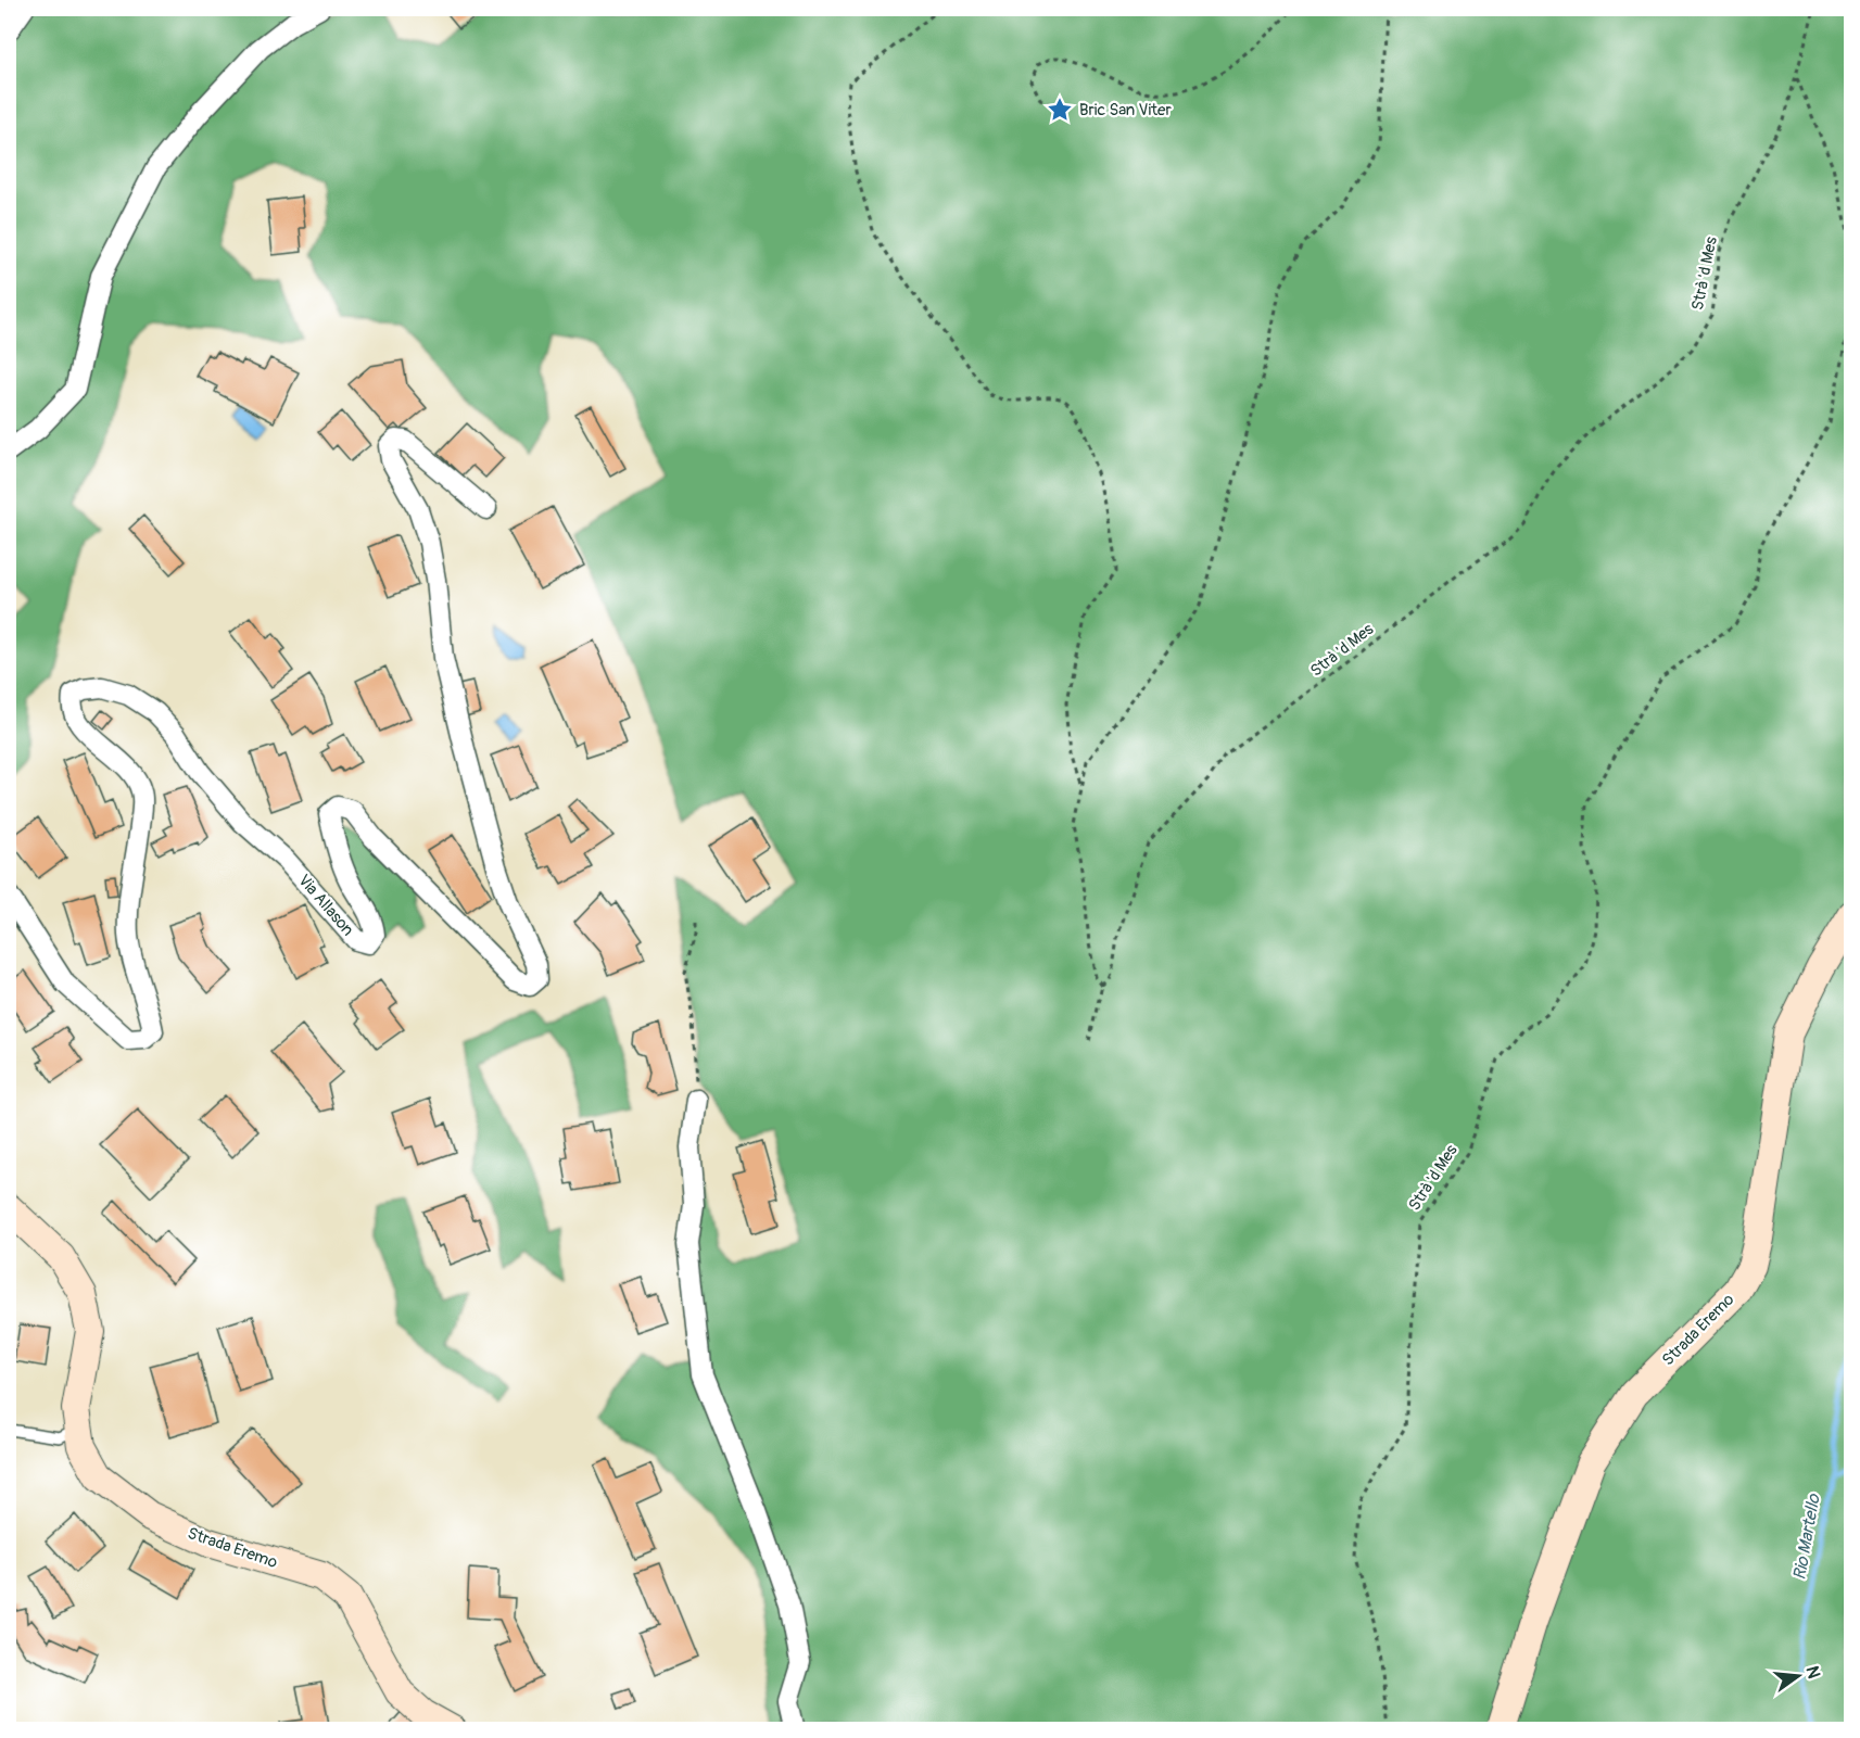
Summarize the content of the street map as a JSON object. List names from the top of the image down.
{
  "streets": {
    "main road": ["Strada Eremo"],
    "street": ["Via Allason"],
    "path": ["Strà 'd Mes"]
  },
  "water": ["Rio Martello"],
  "places": {
    "place": ["Bric San Viter"]
  },
  "north": "right"
}
